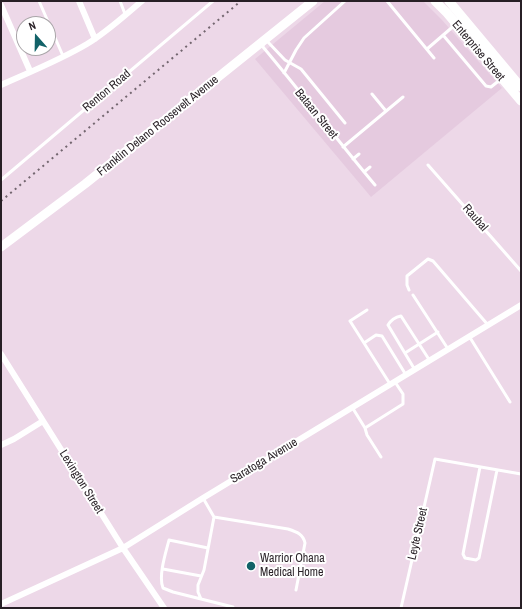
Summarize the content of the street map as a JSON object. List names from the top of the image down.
{
  "streets": {
    "main road": ["Enterprise Street", "Franklin Delano Roosevelt Avenue"],
    "street": ["Saratoga Avenue", "Lexington Street"],
    "lane": [
      "Renton Road",
      "Bataan Street",
      "Raubal",
      "Leyte Street"
    ]
  },
  "crossings": [
    ["Bataan Street", "Franklin Delano Roosevelt Avenue"],
    ["Saratoga Avenue", "Lexington Street"]
  ],
  "places": ["Warrior Ohana Medical Home"],
  "north": "top"
}
